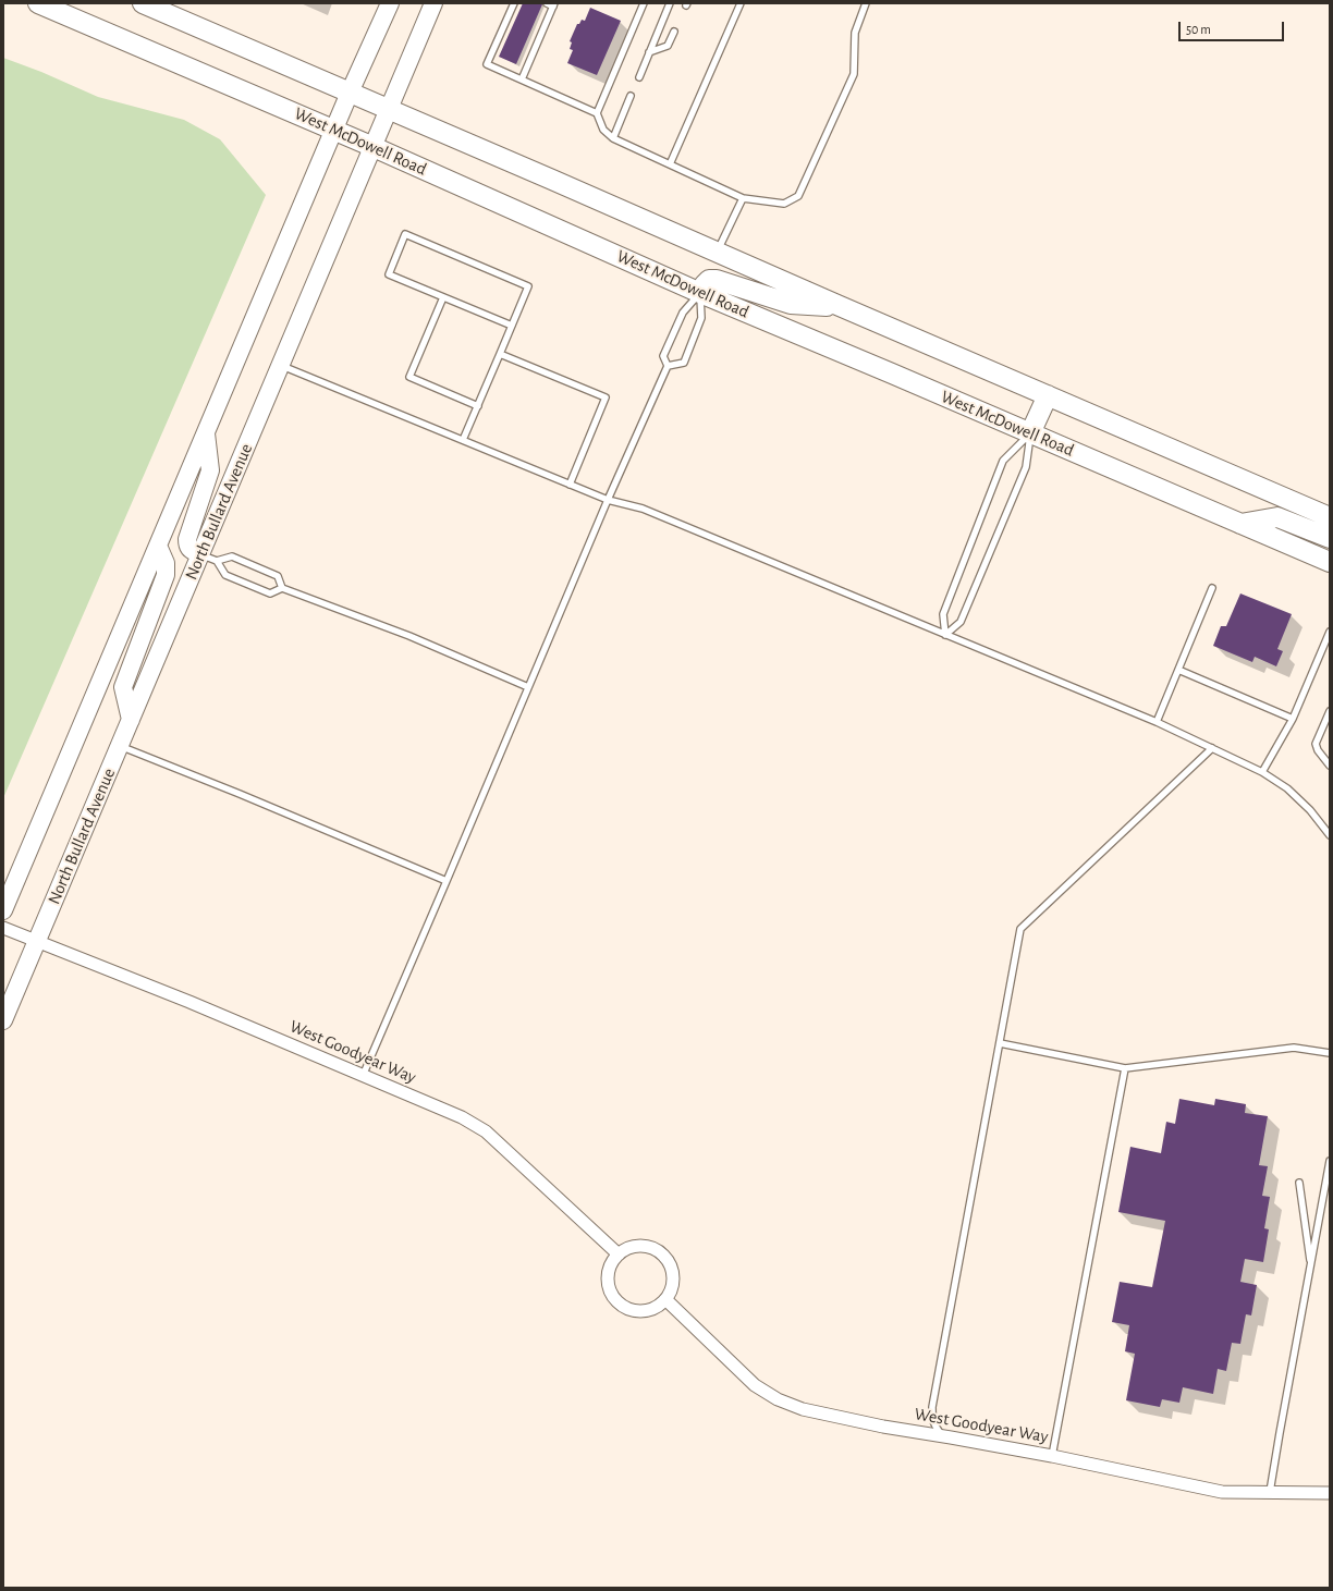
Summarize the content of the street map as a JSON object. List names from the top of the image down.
{
  "streets": {
    "main road": ["West McDowell Road", "North Bullard Avenue"],
    "street": ["West Goodyear Way"]
  },
  "crossings": [
    ["West McDowell Road", "North Bullard Avenue"],
    ["North Bullard Avenue", "West Goodyear Way"]
  ],
  "scale_bar": "50 m"
}
